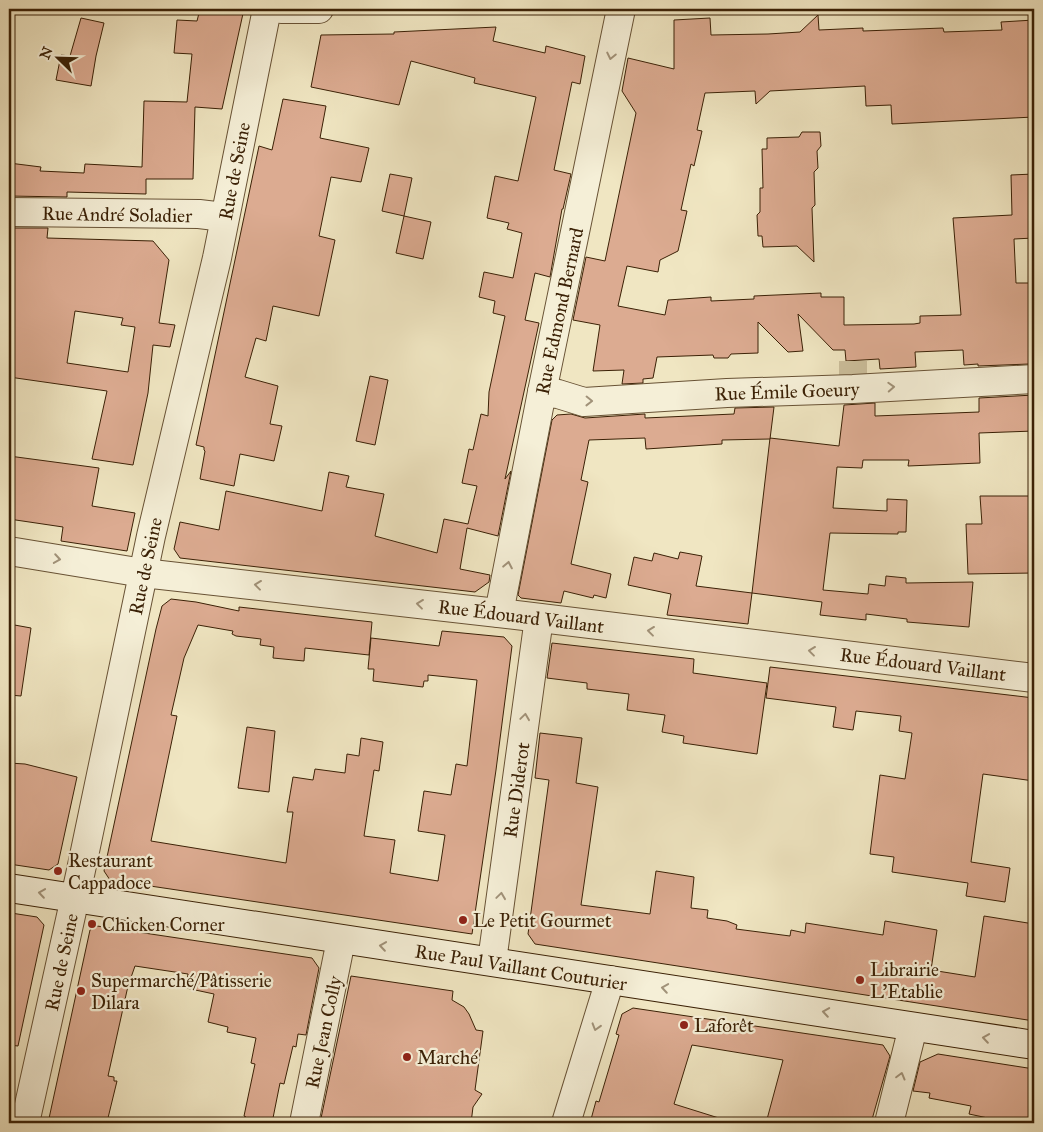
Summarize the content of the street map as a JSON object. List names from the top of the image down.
{
  "streets": {
    "street": [
      "Rue de Seine",
      "Rue André Soladier",
      "Rue Edmond Bernard",
      "Rue Émile Goeury",
      "Rue Édouard Vaillant",
      "Rue Diderot",
      "Rue Paul Vaillant Couturier",
      "Rue Jean Colly"
    ]
  },
  "crossings": [
    ["Rue de Seine", "Rue André Soladier"],
    ["Rue de Seine", "Rue Édouard Vaillant"],
    ["Rue de Seine", "Rue Paul Vaillant Couturier"],
    ["Rue Edmond Bernard", "Rue Émile Goeury"],
    ["Rue Edmond Bernard", "Rue Édouard Vaillant"],
    ["Rue Édouard Vaillant", "Rue Diderot"],
    ["Rue Diderot", "Rue Paul Vaillant Couturier"],
    ["Rue Paul Vaillant Couturier", "Rue Jean Colly"]
  ],
  "one_way": ["Rue Émile Goeury", "Rue Diderot", "Rue Paul Vaillant Couturier"],
  "places": [
    "Restaurant Cappadoce",
    "Le Petit Gourmet",
    "Chicken Corner",
    "Librairie L'Etablie",
    "Supermarché/Pâtisserie Dilara",
    "Laforêt",
    "Marché"
  ],
  "north": "top left"
}
